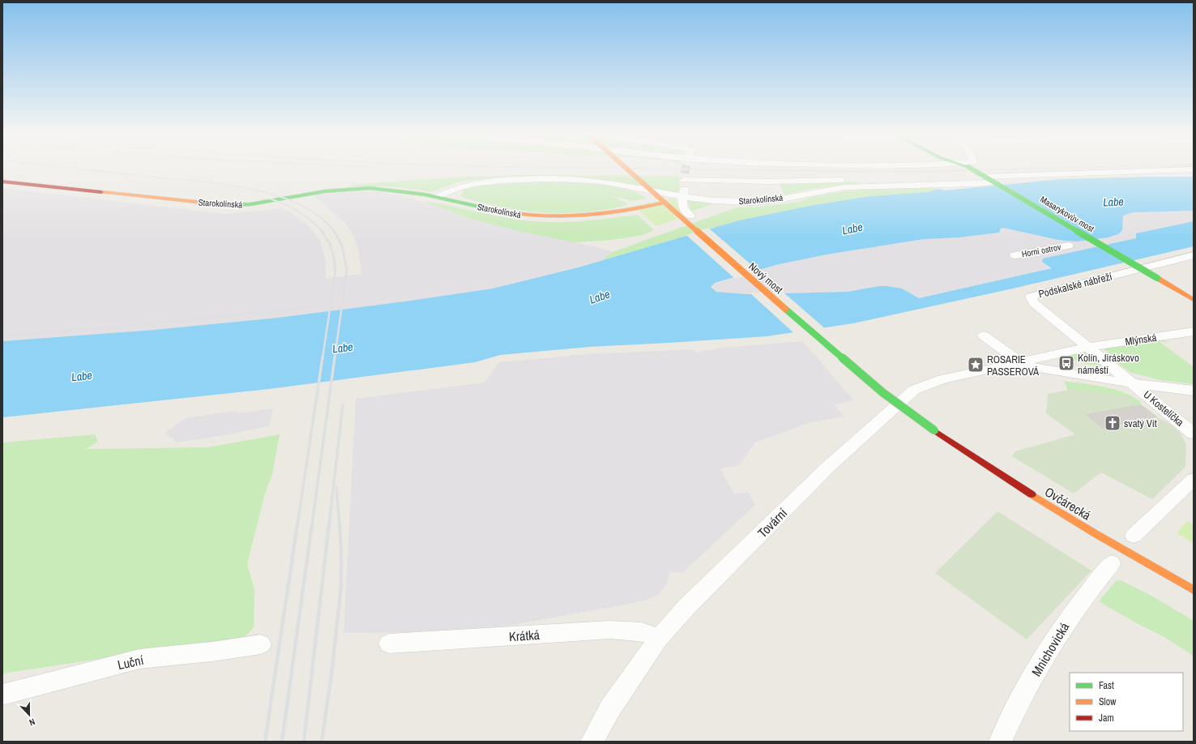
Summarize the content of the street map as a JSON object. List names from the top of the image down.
{
  "streets": {
    "street": [
      "Starokolínská",
      "Masarykovův most",
      "Horní ostrov",
      "Nový most",
      "Podskalské nábřeží",
      "Mlýnská",
      "U Kostelíčka",
      "Ovčárecká",
      "Tovární",
      "Krátká",
      "Mnichovická",
      "Luční"
    ]
  },
  "crossings": [
    ["Starokolínská", "Masarykovův most"],
    ["Starokolínská", "Nový most"],
    ["Nový most", "Ovčárecká"],
    ["Podskalské nábřeží", "Mlýnská"],
    ["Podskalské nábřeží", "U Kostelíčka"],
    ["Mlýnská", "U Kostelíčka"],
    ["Mlýnská", "Tovární"],
    ["Tovární", "Krátká"]
  ],
  "water": ["Labe"],
  "places": {
    "bus stop": ["Kolín, Jiráskovo náměstí"],
    "place": ["ROSARIE PASSEROVÁ"],
    "church": ["svatý Vít"]
  },
  "legend": ["Fast", "Slow", "Jam"],
  "north": "bottom"
}
